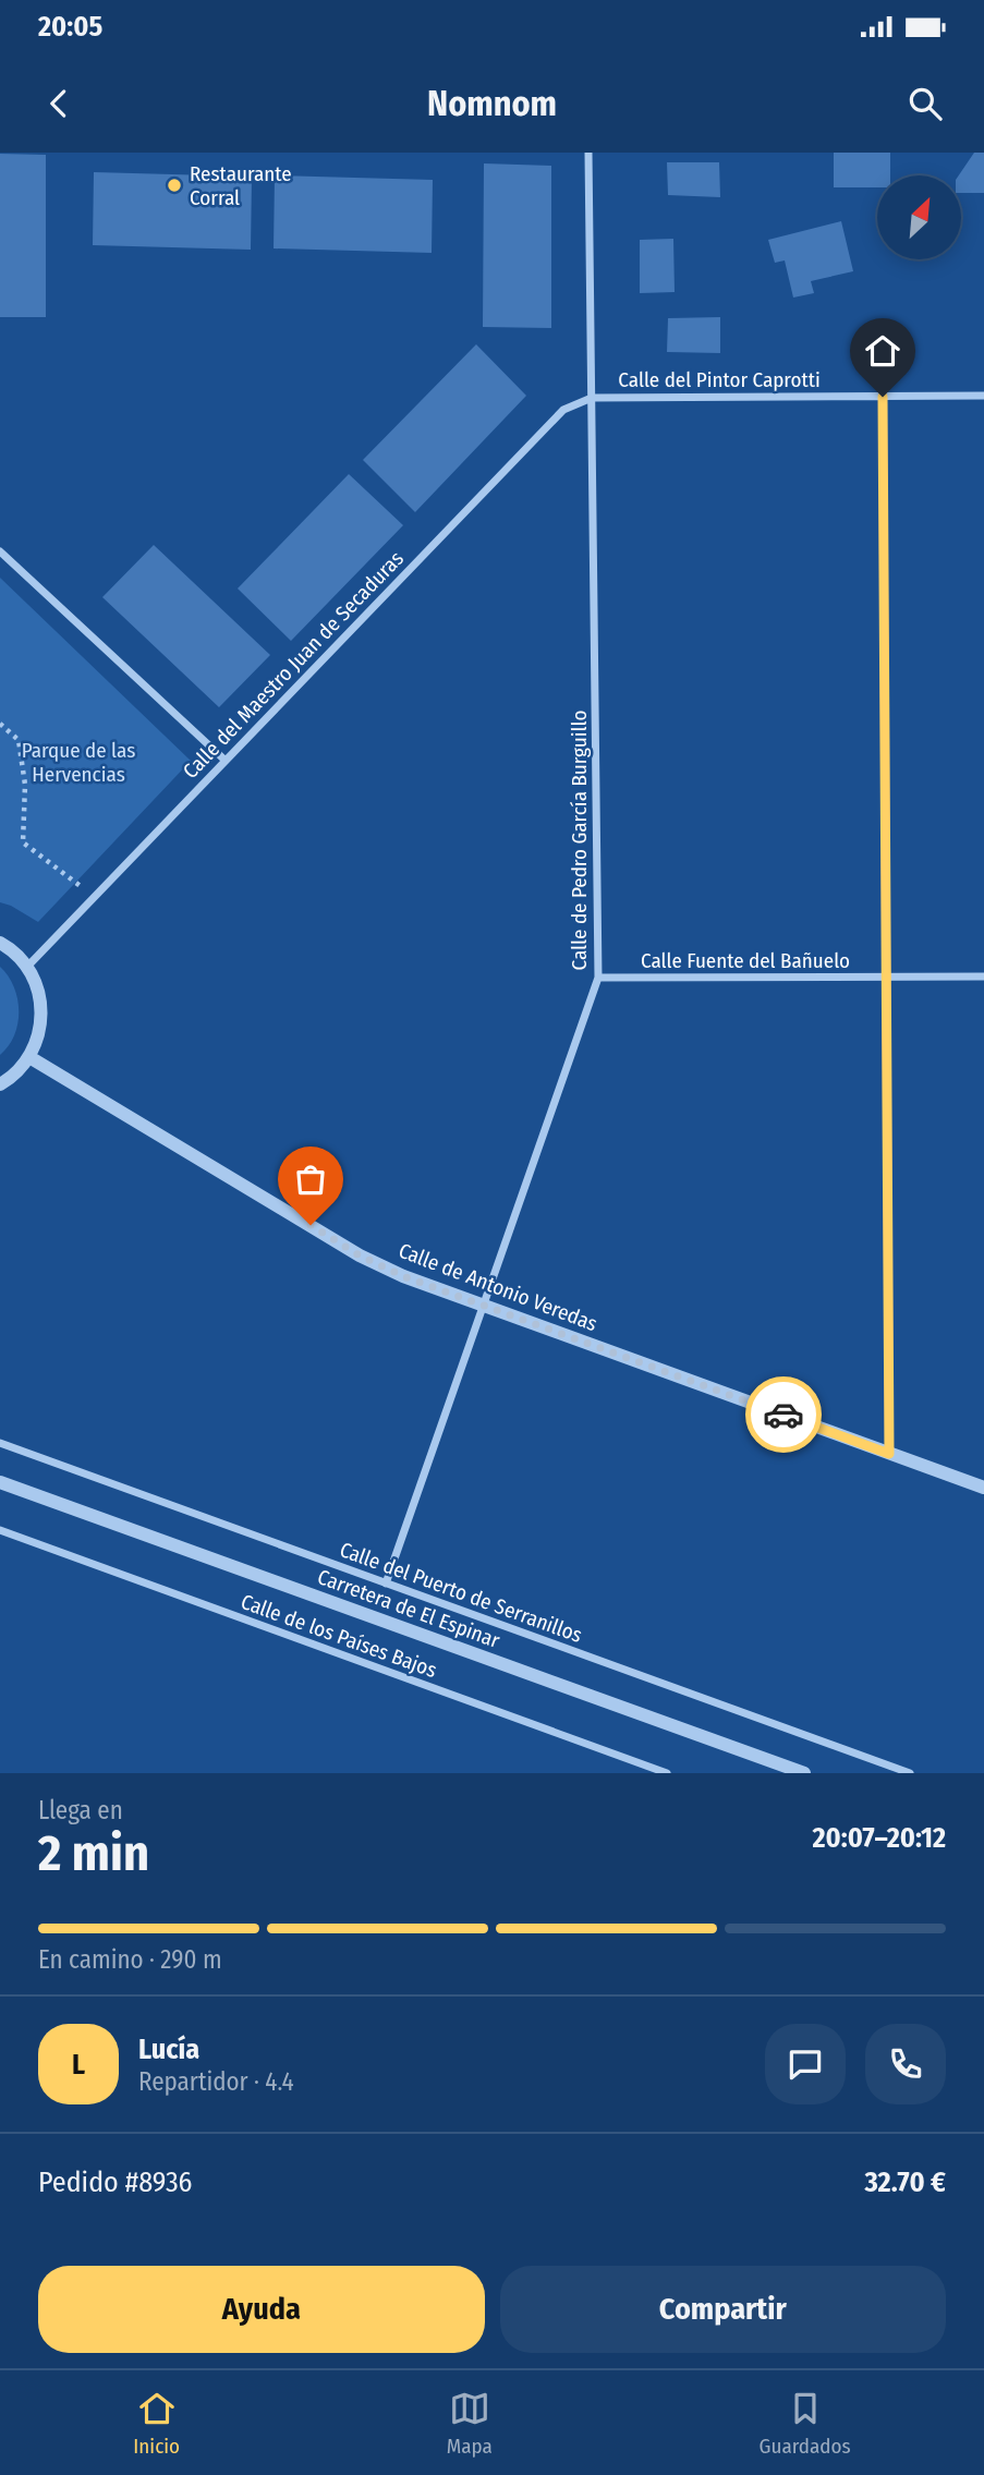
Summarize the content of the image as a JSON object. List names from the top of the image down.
{
  "streets": {
    "street": [
      "Calle del Pintor Caprotti",
      "Calle del Maestro Juan de Secaduras",
      "Calle de Pedro García Burguillo",
      "Calle Fuente del Bañuelo",
      "Calle de Antonio Veredas",
      "Calle del Puerto de Serranillos",
      "Carretera de El Espinar",
      "Calle de los Países Bajos"
    ]
  },
  "crossings": [
    ["Calle del Pintor Caprotti", "Calle del Maestro Juan de Secaduras"],
    ["Calle del Pintor Caprotti", "Calle de Pedro García Burguillo"],
    ["Calle del Maestro Juan de Secaduras", "Calle de Pedro García Burguillo"],
    ["Calle de Pedro García Burguillo", "Calle Fuente del Bañuelo"],
    ["Calle de Pedro García Burguillo", "Calle de Antonio Veredas"],
    ["Calle de Pedro García Burguillo", "Calle del Puerto de Serranillos"]
  ],
  "parks": ["Parque de las Hervencias"],
  "places": ["Restaurante Corral"],
  "north": "top right",
  "page": {
    "status": "20:05",
    "header": "Nomnom",
    "heading": ["2 min", "Llega en", "20:07–20:12"],
    "panel": [
      "Lucía",
      "Repartidor · 4.4",
      "Pedido #8936",
      "32.70 €"
    ],
    "bar": "En camino · 290 m",
    "round": "L",
    "buttons": ["Ayuda", "Compartir"],
    "tabs": ["Inicio", "Mapa", "Guardados"]
  }
}
